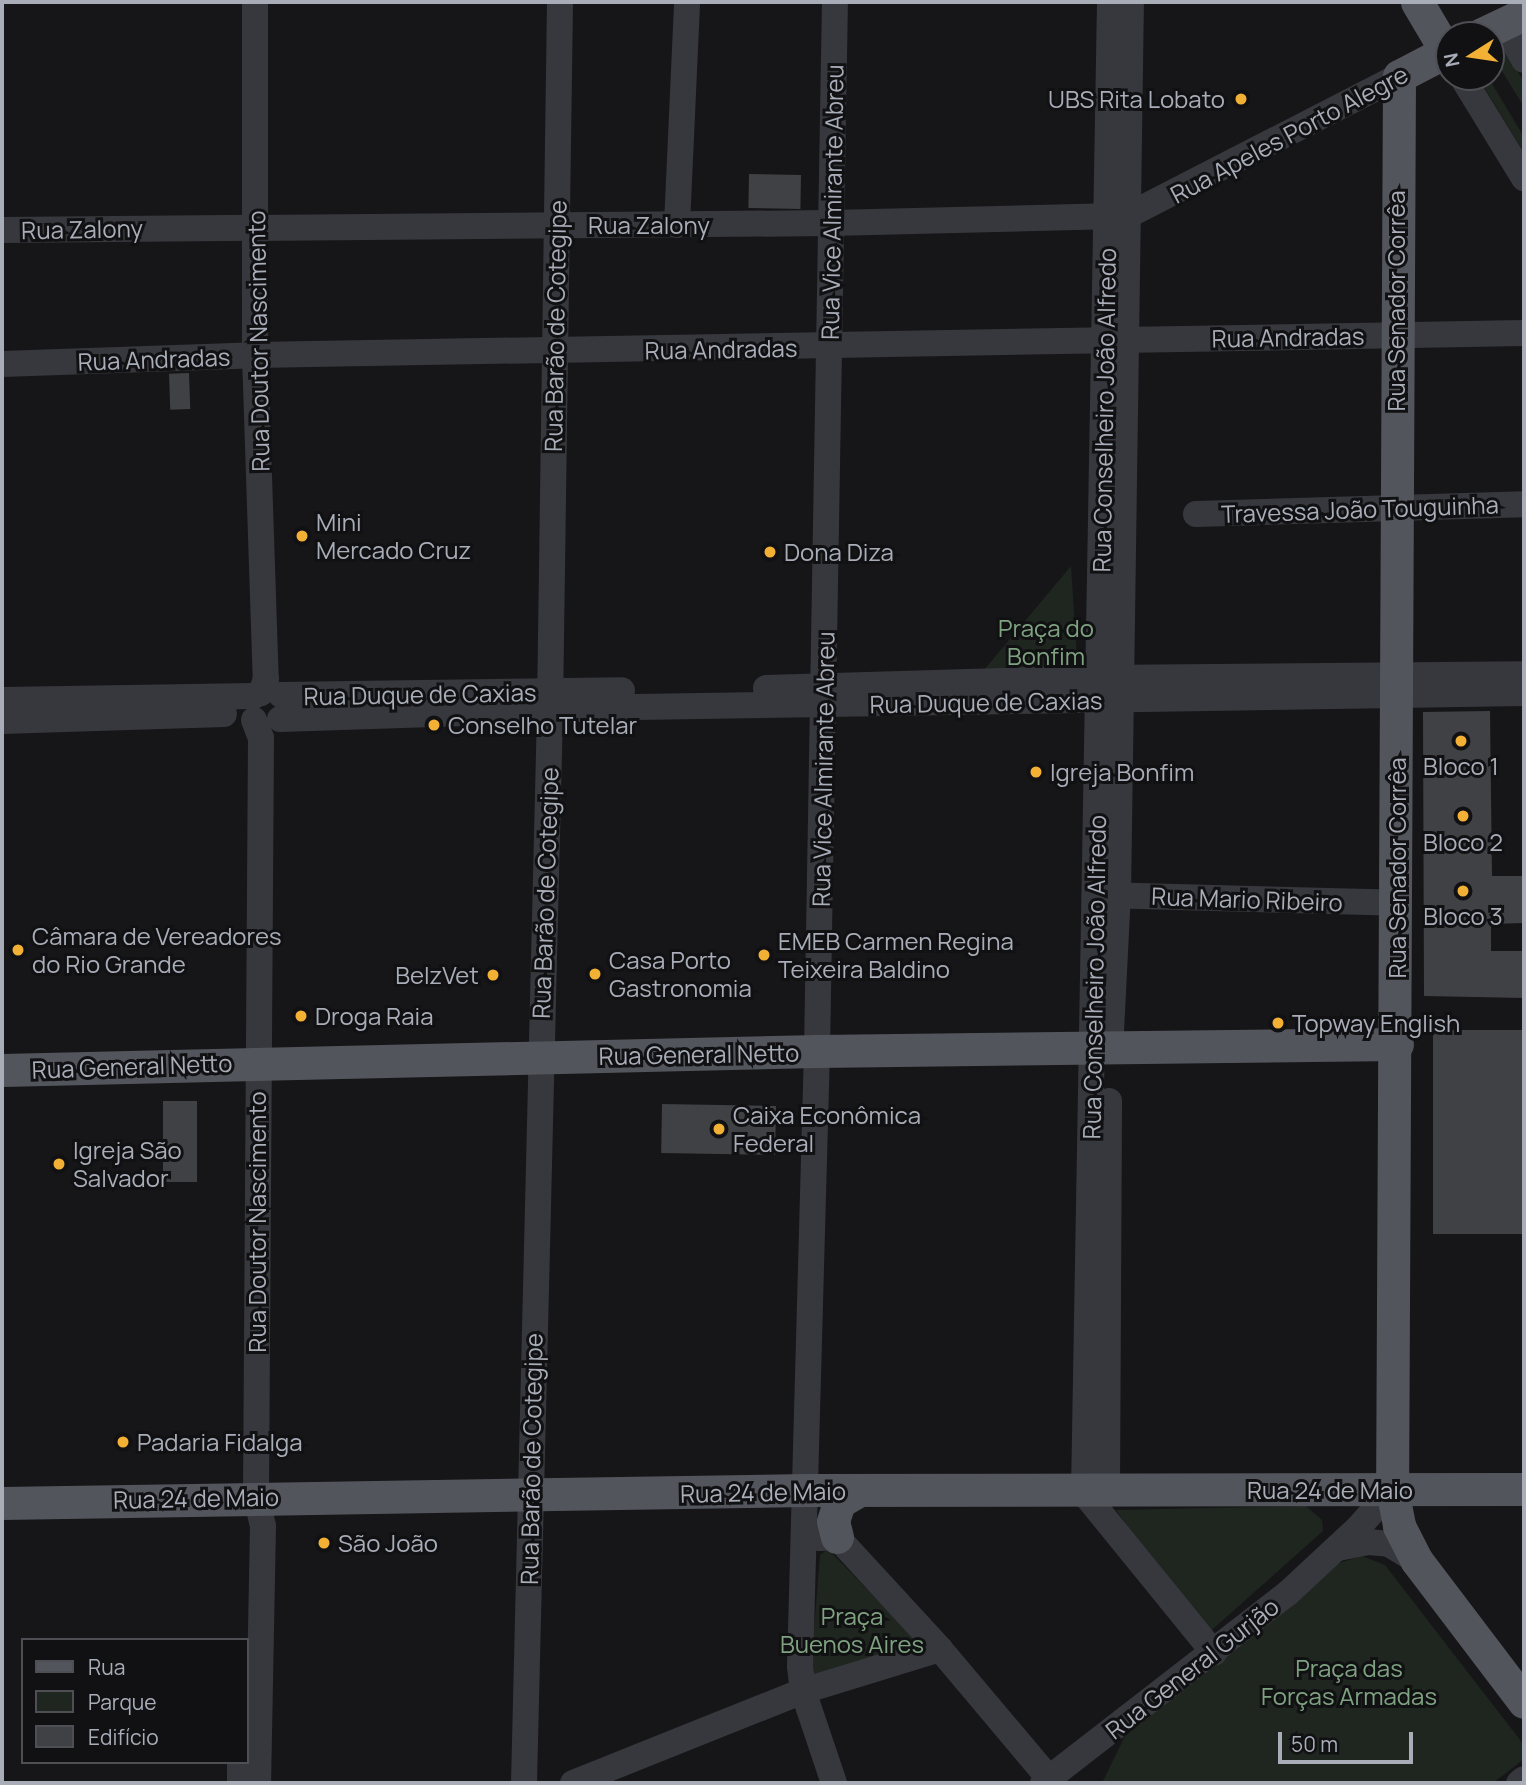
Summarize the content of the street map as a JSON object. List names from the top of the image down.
{
  "streets": {
    "main road": [
      "Rua Apeles Porto Alegre",
      "Rua Senador Corrêa",
      "Rua General Netto",
      "Rua 24 de Maio"
    ],
    "street": [
      "Rua Vice Almirante Abreu",
      "Rua Zalony",
      "Rua Barão de Cotegipe",
      "Rua Andradas",
      "Rua Doutor Nascimento",
      "Rua Conselheiro João Alfredo",
      "Travessa João Touguinha",
      "Rua Duque de Caxias",
      "Rua Mario Ribeiro",
      "Rua General Gurjão"
    ]
  },
  "crossings": [
    ["Rua Apeles Porto Alegre", "Rua Zalony"],
    ["Rua Apeles Porto Alegre", "Rua Senador Corrêa"],
    ["Rua Apeles Porto Alegre", "Rua Conselheiro João Alfredo"],
    ["Rua Vice Almirante Abreu", "Rua Zalony"],
    ["Rua Vice Almirante Abreu", "Rua Andradas"],
    ["Rua Vice Almirante Abreu", "Rua Duque de Caxias"],
    ["Rua Vice Almirante Abreu", "Rua General Netto"],
    ["Rua Vice Almirante Abreu", "Rua 24 de Maio"],
    ["Rua Zalony", "Rua Barão de Cotegipe"],
    ["Rua Zalony", "Rua Doutor Nascimento"],
    ["Rua Zalony", "Rua Conselheiro João Alfredo"],
    ["Rua Senador Corrêa", "Rua Andradas"],
    ["Rua Senador Corrêa", "Travessa João Touguinha"],
    ["Rua Senador Corrêa", "Rua Duque de Caxias"],
    ["Rua Senador Corrêa", "Rua Mario Ribeiro"],
    ["Rua Senador Corrêa", "Rua General Netto"],
    ["Rua Senador Corrêa", "Rua 24 de Maio"],
    ["Rua Senador Corrêa", "Rua General Gurjão"],
    ["Rua Barão de Cotegipe", "Rua Andradas"],
    ["Rua Barão de Cotegipe", "Rua Duque de Caxias"],
    ["Rua Barão de Cotegipe", "Rua General Netto"],
    ["Rua Barão de Cotegipe", "Rua 24 de Maio"],
    ["Rua Andradas", "Rua Doutor Nascimento"],
    ["Rua Andradas", "Rua Conselheiro João Alfredo"],
    ["Rua Doutor Nascimento", "Rua Duque de Caxias"],
    ["Rua Doutor Nascimento", "Rua General Netto"],
    ["Rua Doutor Nascimento", "Rua 24 de Maio"],
    ["Rua Conselheiro João Alfredo", "Rua Duque de Caxias"],
    ["Rua Conselheiro João Alfredo", "Rua Mario Ribeiro"],
    ["Rua Conselheiro João Alfredo", "Rua General Netto"],
    ["Rua Conselheiro João Alfredo", "Rua 24 de Maio"],
    ["Rua 24 de Maio", "Rua General Gurjão"]
  ],
  "parks": ["Praça do Bonfim", "Praça Buenos Aires", "Praça das Forças Armadas"],
  "places": [
    "UBS Rita Lobato",
    "Mini Mercado Cruz",
    "Dona Diza",
    "Conselho Tutelar",
    "Bloco 1",
    "Igreja Bonfim",
    "Bloco 2",
    "Bloco 3",
    "Câmara de Vereadores do Rio Grande",
    "EMEB Carmen Regina Teixeira Baldino",
    "Casa Porto Gastronomia",
    "BelzVet",
    "Droga Raia",
    "Topway English",
    "Caixa Econômica Federal",
    "Igreja São Salvador",
    "Padaria Fidalga",
    "São João"
  ],
  "legend": ["Rua", "Parque", "Edifício"],
  "scale_bar": "50 m",
  "north": "left"
}
